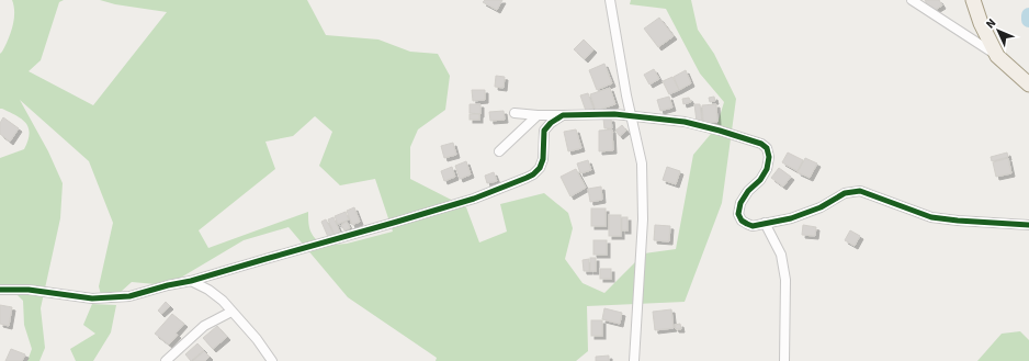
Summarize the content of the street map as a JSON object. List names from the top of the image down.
{
  "north": "top left"
}
